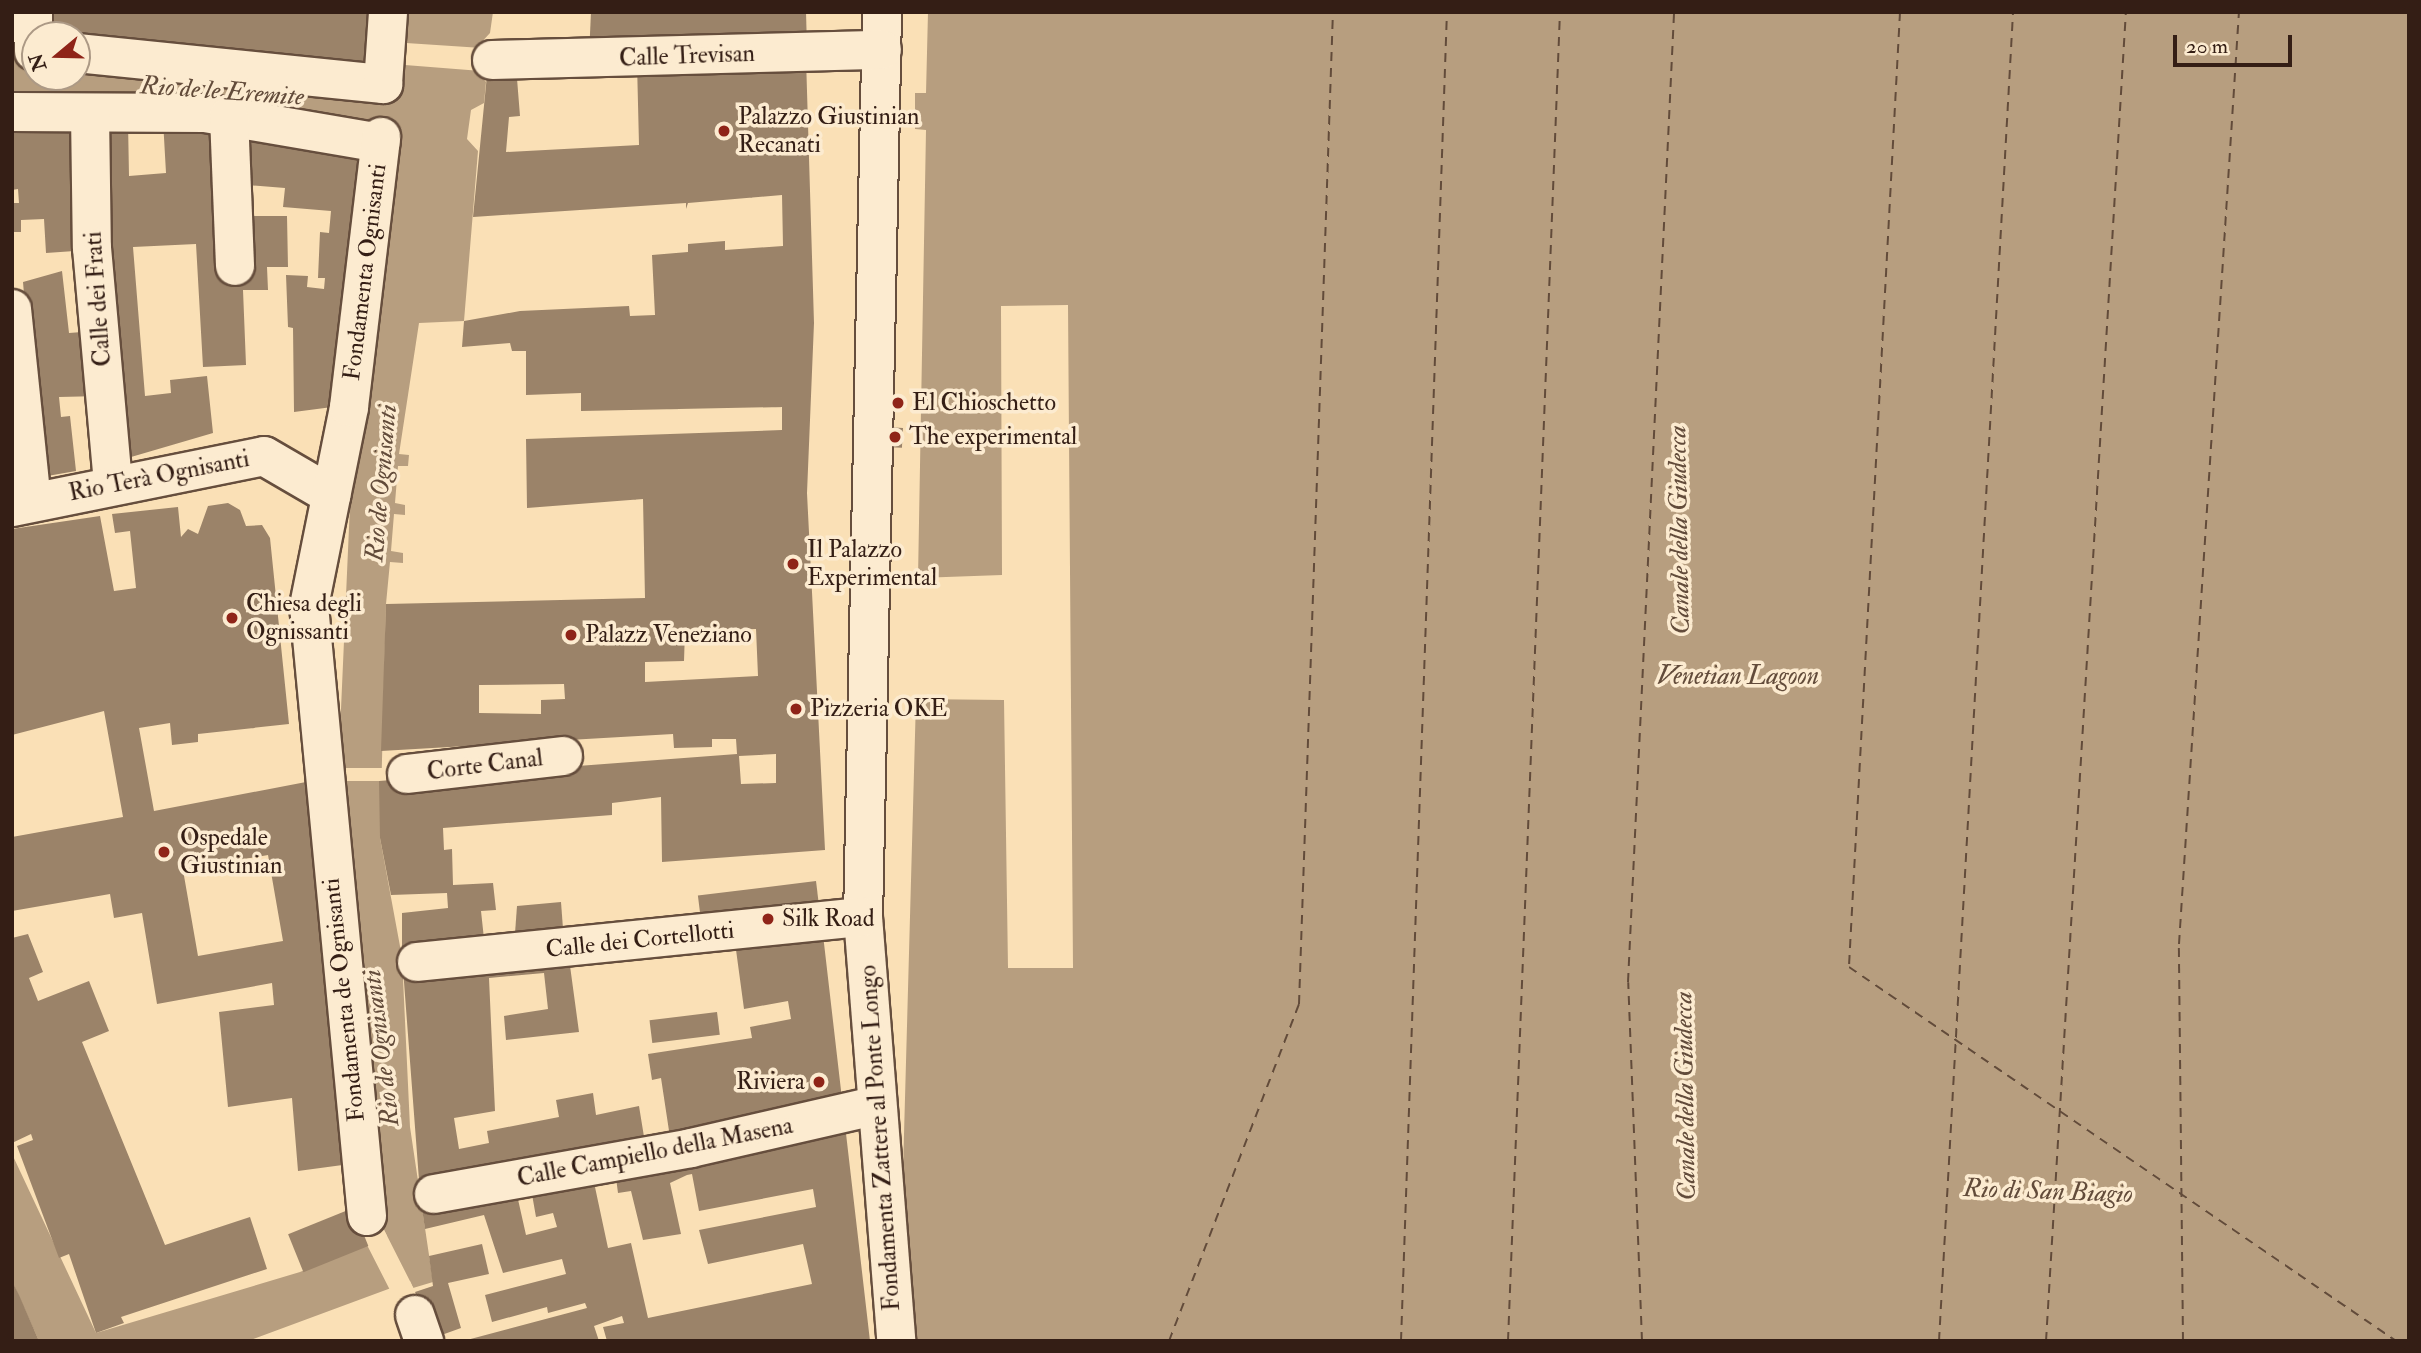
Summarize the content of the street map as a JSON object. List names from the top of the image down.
{
  "streets": {
    "street": [
      "Calle Trevisan",
      "Fondamenta Ognisanti",
      "Calle dei Frati",
      "Rio Terà Ognisanti",
      "Corte Canal",
      "Calle dei Cortellotti",
      "Fondamenta de Ognisanti",
      "Fondamenta Zattere al Ponte Longo",
      "Calle Campiello della Masena"
    ]
  },
  "crossings": [
    ["Calle Trevisan", "Fondamenta Zattere al Ponte Longo"],
    ["Fondamenta Ognisanti", "Rio Terà Ognisanti"],
    ["Fondamenta Ognisanti", "Fondamenta de Ognisanti"],
    ["Calle dei Frati", "Rio Terà Ognisanti"],
    ["Rio Terà Ognisanti", "Fondamenta de Ognisanti"],
    ["Calle dei Cortellotti", "Fondamenta Zattere al Ponte Longo"],
    ["Fondamenta Zattere al Ponte Longo", "Calle Campiello della Masena"]
  ],
  "water": [
    "Rio de le Eremite",
    "Rio de Ognisanti",
    "Canale della Giudecca",
    "Venetian Lagoon",
    "Rio di San Biagio"
  ],
  "places": [
    "Palazzo Giustinian Recanati",
    "El Chioschetto",
    "The experimental",
    "Il Palazzo Experimental",
    "Chiesa degli Ognissanti",
    "Palazz Veneziano",
    "Pizzeria OKE",
    "Ospedale Giustinian",
    "Silk Road",
    "Riviera"
  ],
  "scale_bar": "20 m",
  "north": "left"
}
